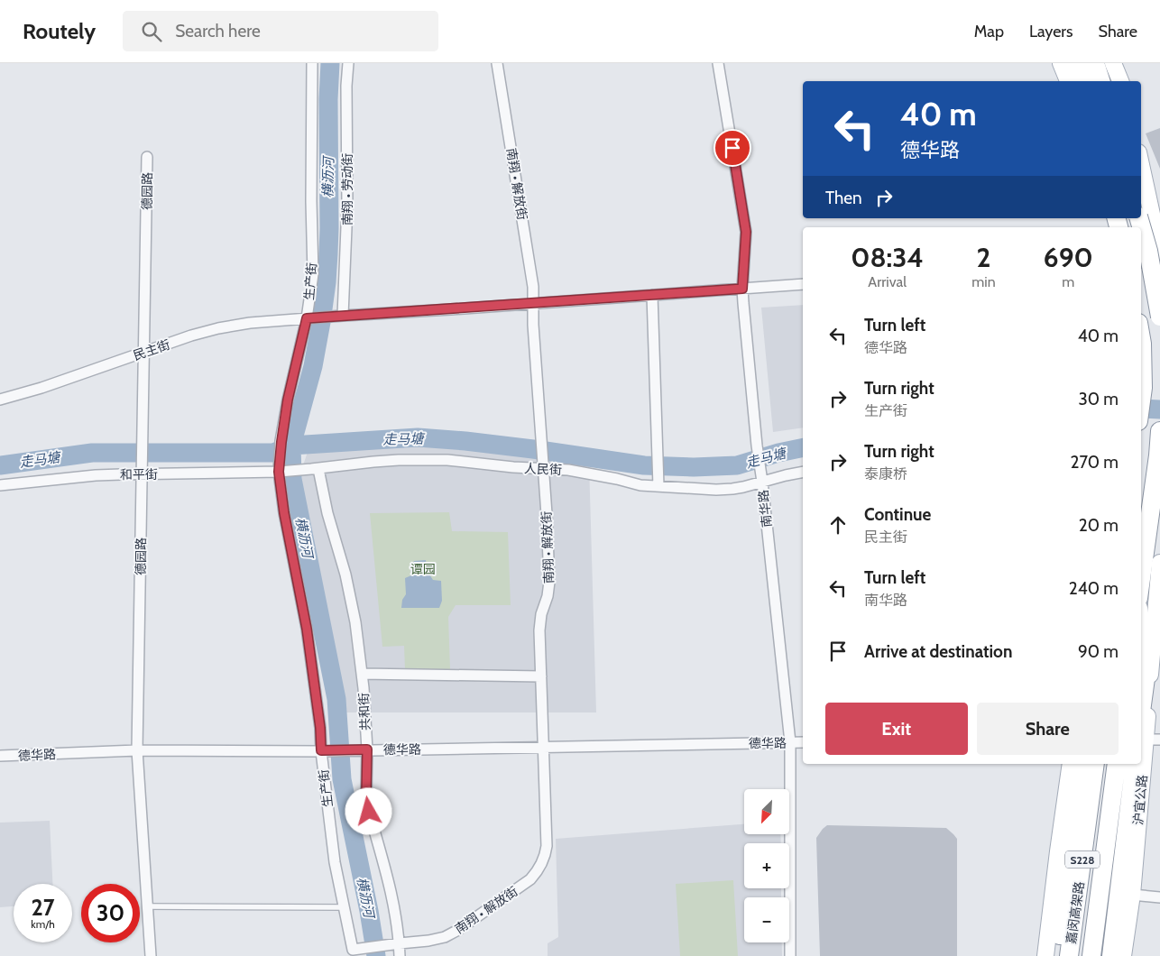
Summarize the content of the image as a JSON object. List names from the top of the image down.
{
  "streets": {
    "highway": ["S228", "嘉闵高架路"],
    "main road": ["沪宜公路"],
    "street": [
      "南翔 • 解放街",
      "南翔 • 劳动街",
      "德园路",
      "生产街",
      "民主街",
      "人民街",
      "和平街",
      "南华路",
      "共和街",
      "德华路"
    ]
  },
  "crossings": [
    ["南翔 • 解放街", "生产街"],
    ["南翔 • 解放街", "人民街"],
    ["南翔 • 解放街", "共和街"],
    ["南翔 • 解放街", "德华路"],
    ["南翔 • 劳动街", "民主街"],
    ["德园路", "民主街"],
    ["德园路", "和平街"],
    ["德园路", "德华路"],
    ["生产街", "民主街"],
    ["生产街", "人民街"],
    ["生产街", "和平街"],
    ["生产街", "德华路"],
    ["人民街", "和平街"],
    ["人民街", "南华路"],
    ["人民街", "共和街"],
    ["南华路", "德华路"],
    ["共和街", "德华路"]
  ],
  "water": ["横沥河", "走马塘"],
  "parks": ["谭园"],
  "north": "bottom left",
  "page": {
    "header": "Routely",
    "search": "Search here",
    "nav": ["Map", "Layers", "Share"],
    "turn": ["40 m", "德华路"],
    "then": "Then",
    "eta": [
      "08:34",
      "Arrival",
      "2",
      "min",
      "690",
      "m"
    ],
    "list": [
      {
        "name": "Turn left",
        "note": "德华路",
        "value": "40 m"
      },
      {
        "name": "Turn right",
        "note": "生产街",
        "value": "30 m"
      },
      {
        "name": "Turn right",
        "note": "泰康桥",
        "value": "270 m"
      },
      {
        "name": "Continue",
        "note": "民主街",
        "value": "20 m"
      },
      {
        "name": "Turn left",
        "note": "南华路",
        "value": "240 m"
      },
      {
        "name": "Arrive at destination",
        "value": "90 m"
      }
    ],
    "buttons": ["Exit", "Share"],
    "map_buttons": ["+", "−"],
    "speed": "27 km/h",
    "limit": "30"
  }
}
